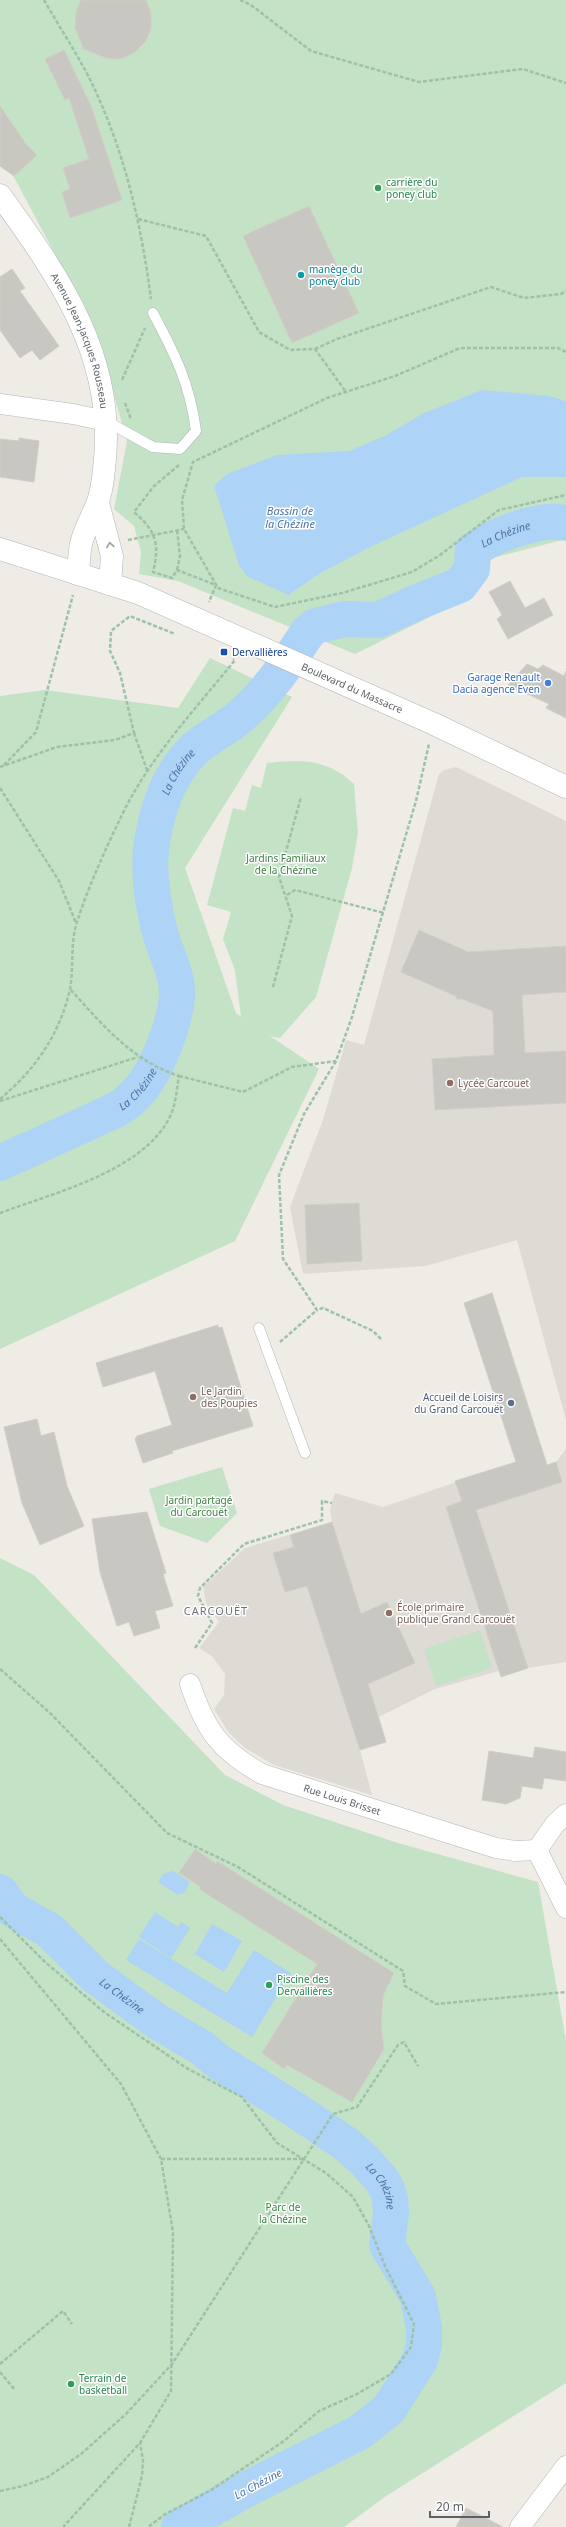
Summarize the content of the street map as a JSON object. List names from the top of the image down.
{
  "streets": {
    "main road": ["Avenue Jean-Jacques Rousseau", "Boulevard du Massacre"],
    "street": ["Rue Louis Brisset"]
  },
  "crossings": [
    ["Avenue Jean-Jacques Rousseau", "Boulevard du Massacre"]
  ],
  "districts": ["CARCOUËT"],
  "water": ["Bassin de la Chézine", "La Chézine"],
  "parks": ["Jardins Familiaux de la Chézine", "Jardin partagé du Carcouët", "Parc de la Chézine"],
  "places": {
    "other": [
      "carrière du poney club",
      "manège du poney club",
      "Garage Renault Dacia agence Even",
      "Lycée Carcouet",
      "Le Jardin des Poupies",
      "Accueil de Loisirs du Grand Carcouët",
      "École primaire publique Grand Carcouët",
      "Piscine des Dervallières",
      "Terrain de basketball"
    ],
    "transit": ["Dervallières"]
  },
  "scale_bar": "20 m"
}
